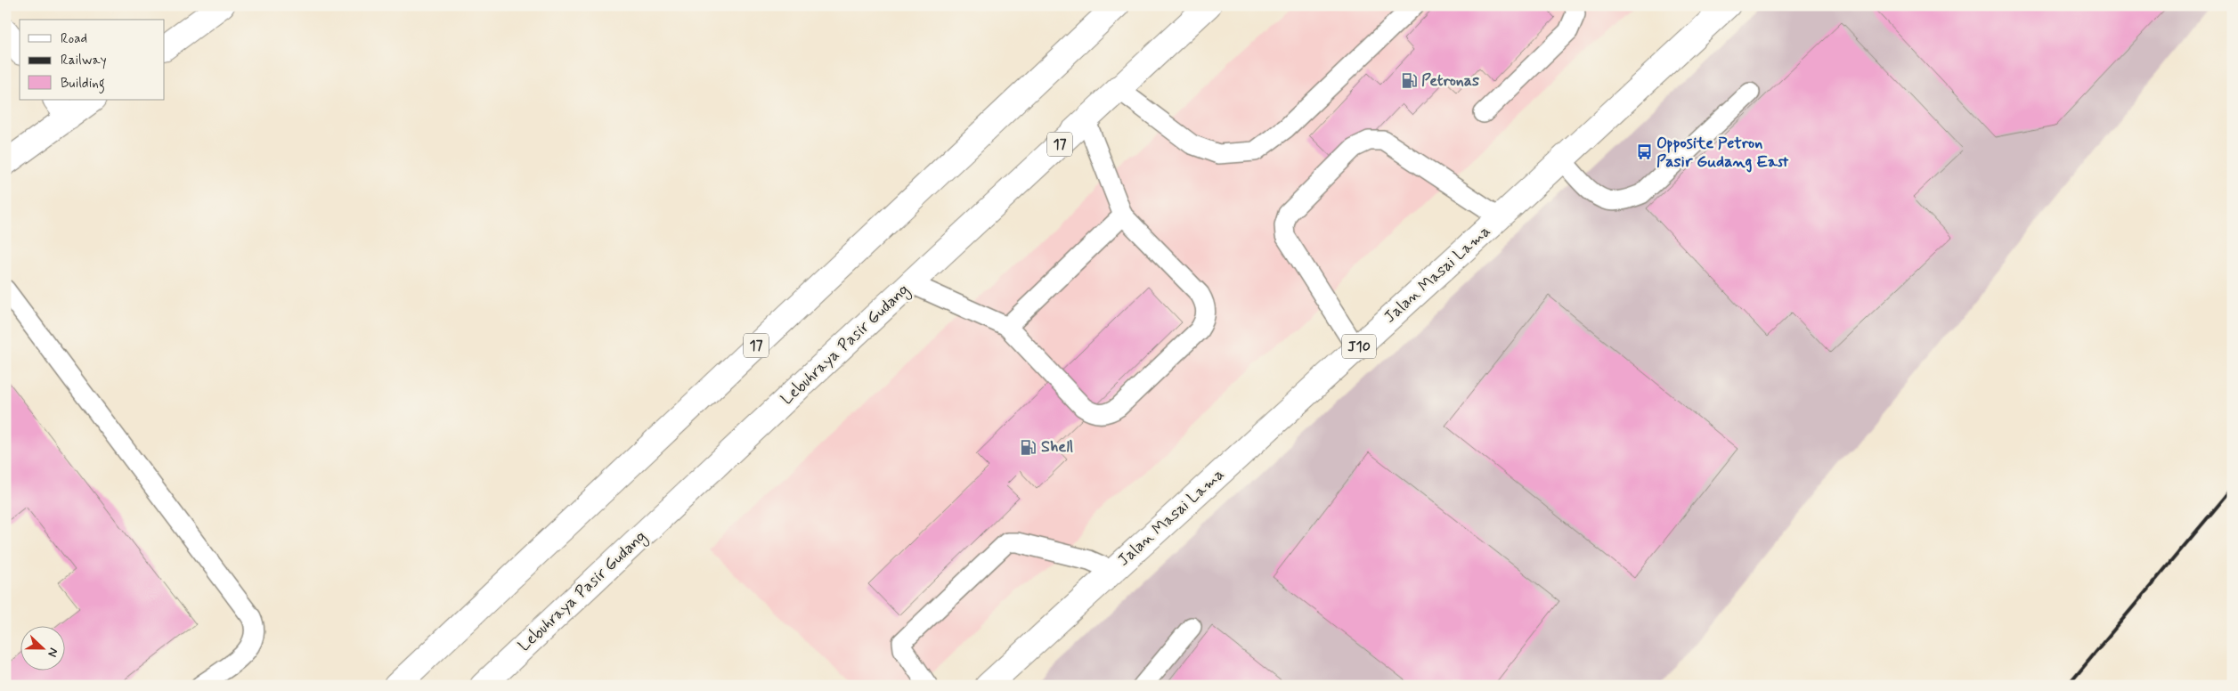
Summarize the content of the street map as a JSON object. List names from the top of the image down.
{
  "streets": {
    "main road": [
      "17",
      "Jalan Masai Lama",
      "Lebuhraya Pasir Gudang",
      "J10"
    ]
  },
  "places": {
    "fuel station": ["Petronas", "Shell"],
    "bus stop": ["Opposite Petron Pasir Gudang East"]
  },
  "legend": ["Road", "Railway", "Building"],
  "north": "right"
}
